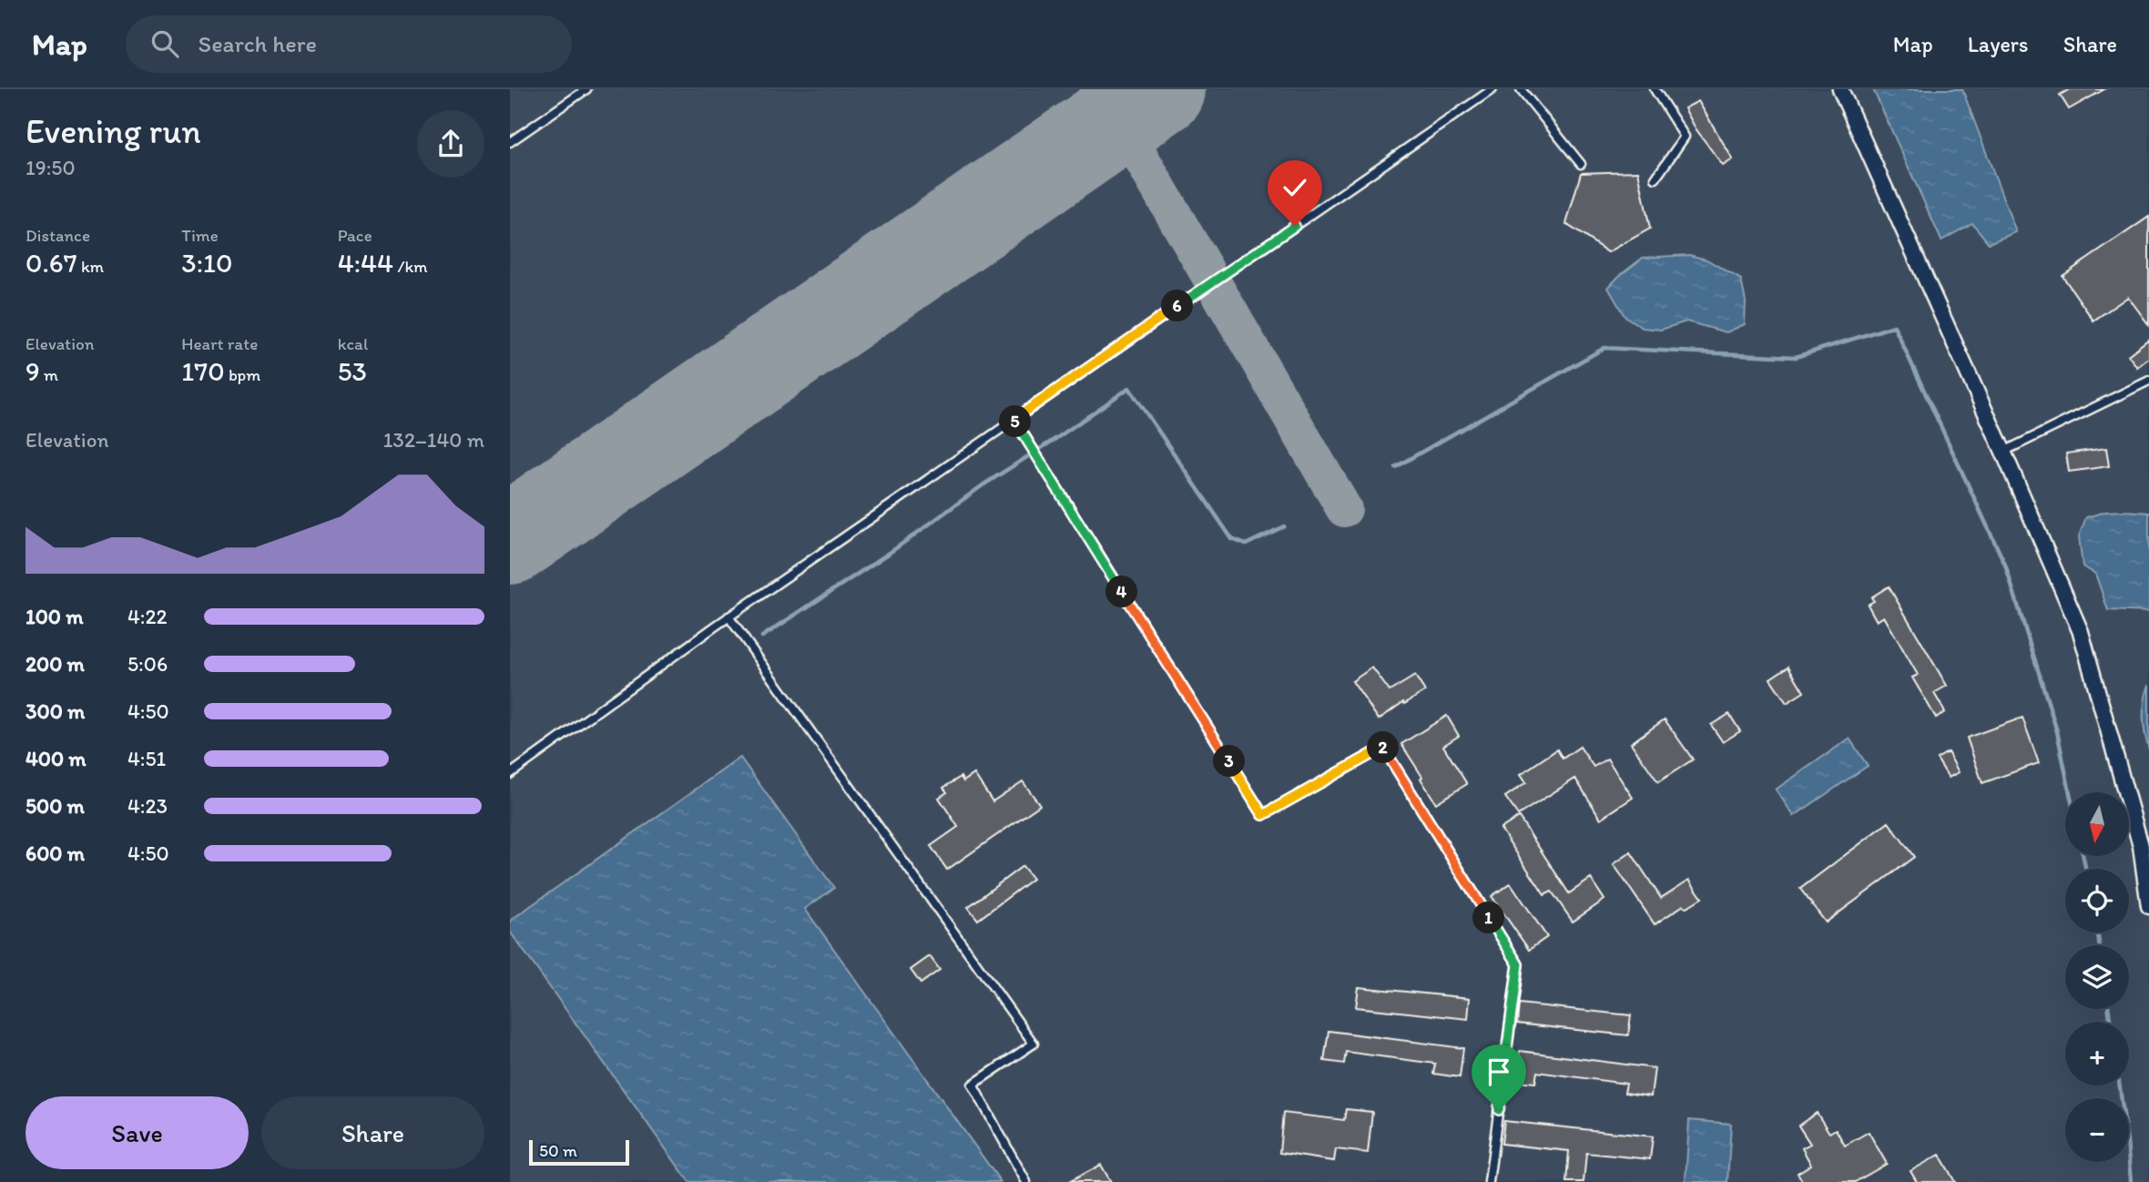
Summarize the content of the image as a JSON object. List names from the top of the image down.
{
  "scale_bar": "50 m",
  "north": "bottom",
  "page": {
    "header": "Map",
    "search": "Search here",
    "nav": ["Map", "Layers", "Share"],
    "heading": ["Evening run", "19:50"],
    "stats": [
      ["Distance", "0.67 km"],
      ["Time", "3:10"],
      ["Pace", "4:44 /km"],
      ["Elevation", "9 m"],
      ["Heart rate", "170 bpm"],
      ["kcal", "53"]
    ],
    "pins": [
      "6",
      "5",
      "4",
      "2",
      "3",
      "1"
    ],
    "chart": ["Elevation", "132–140 m"],
    "list": [
      {
        "name": "100 m",
        "note": "4:22"
      },
      {
        "name": "200 m",
        "note": "5:06"
      },
      {
        "name": "300 m",
        "note": "4:50"
      },
      {
        "name": "400 m",
        "note": "4:51"
      },
      {
        "name": "500 m",
        "note": "4:23"
      },
      {
        "name": "600 m",
        "note": "4:50"
      }
    ],
    "map_buttons": ["+", "−"],
    "buttons": ["Save", "Share"],
    "scale": "50 m"
  }
}
